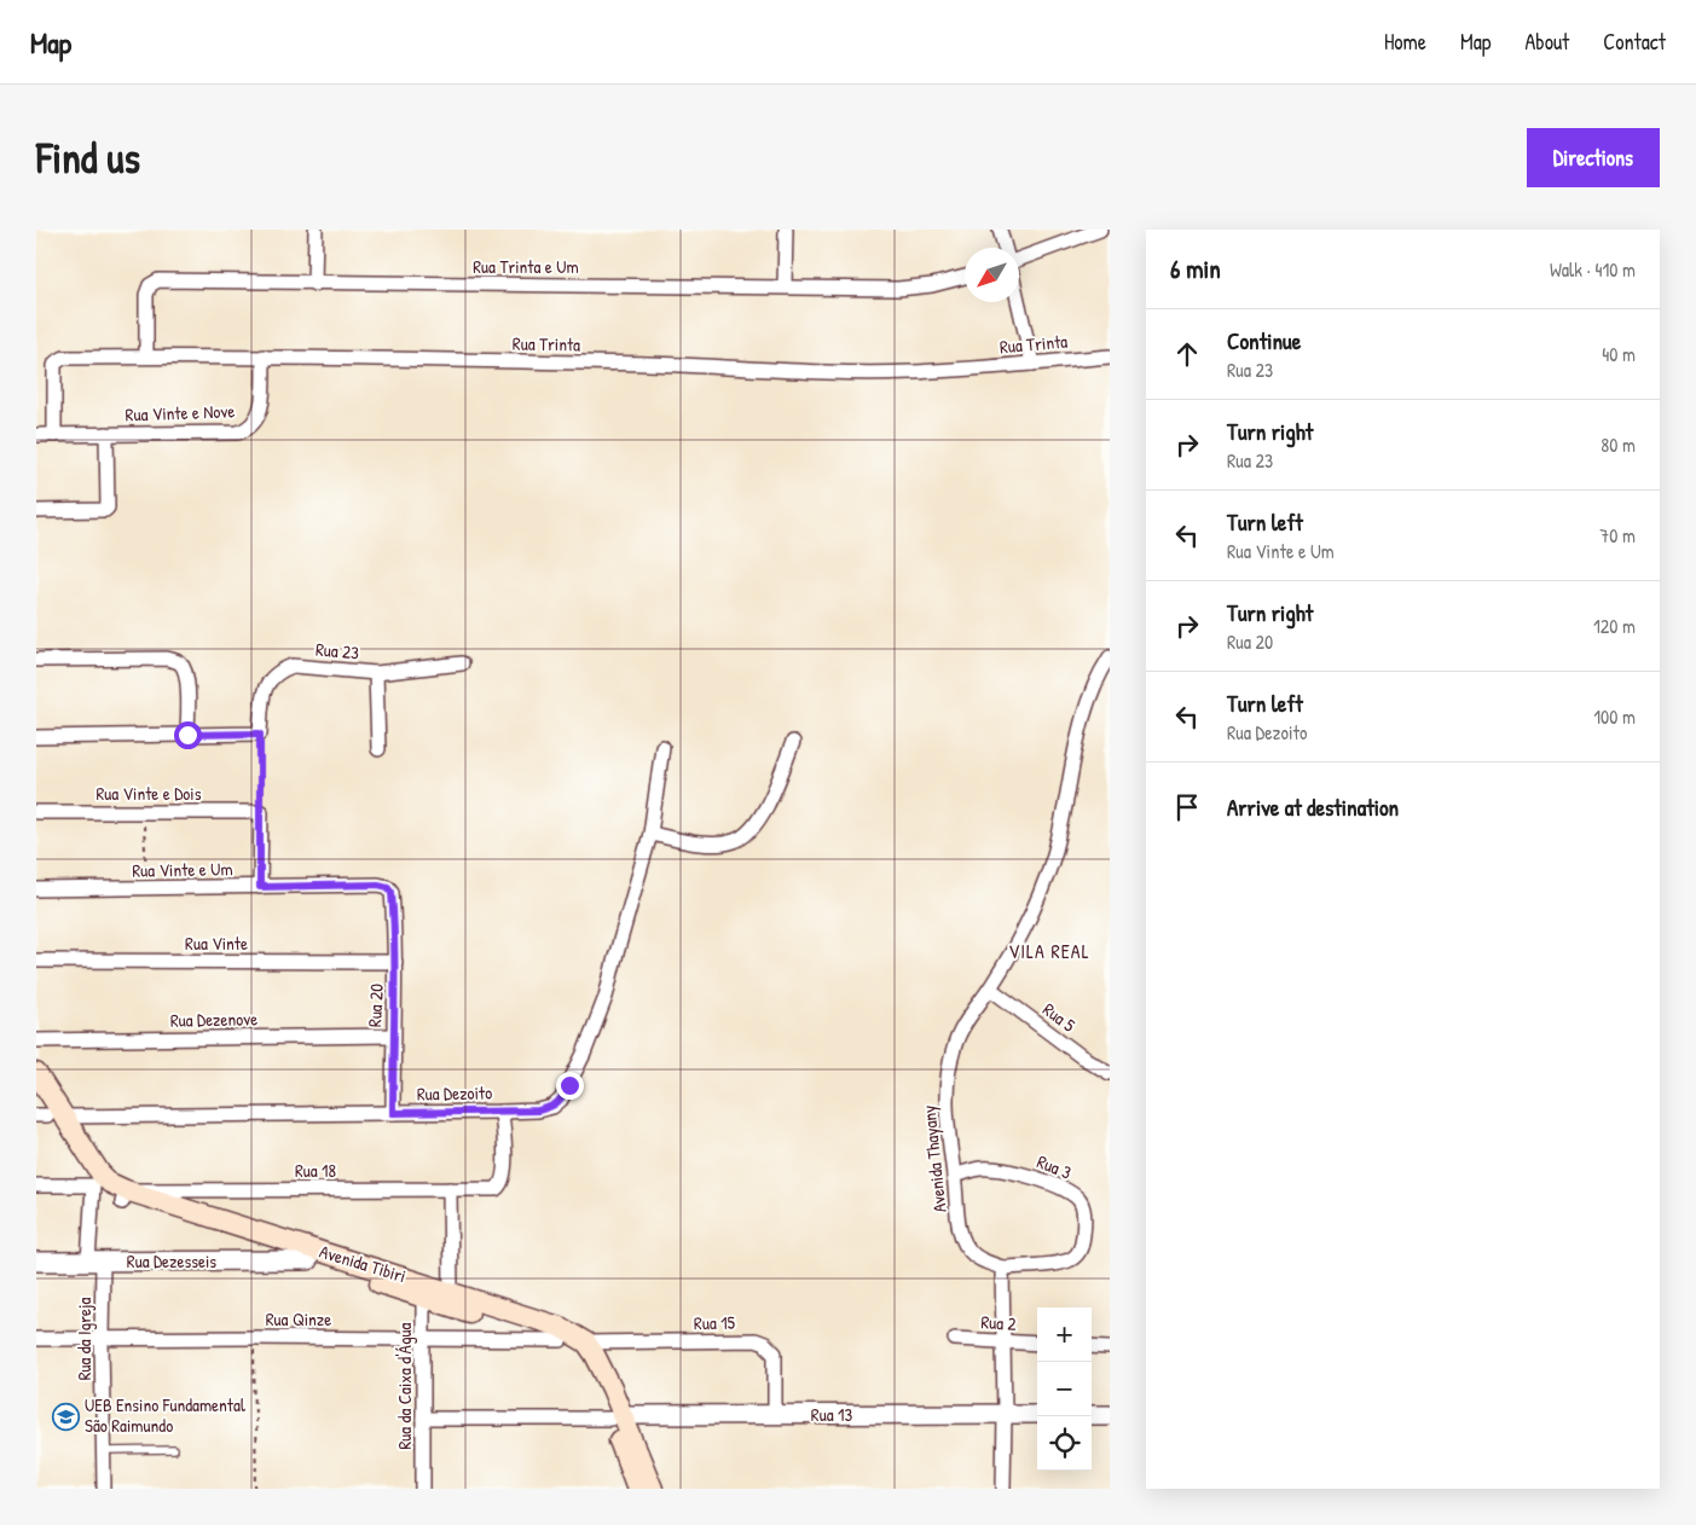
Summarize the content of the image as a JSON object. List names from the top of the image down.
{
  "streets": {
    "main road": ["Avenida Tibiri"],
    "street": [
      "Rua Trinta e Um",
      "Rua Trinta",
      "Rua Vinte e Nove",
      "Rua 23",
      "Rua Vinte e Dois",
      "Rua Vinte e Um",
      "Rua Vinte",
      "Rua 20",
      "Rua 5",
      "Rua Dezenove",
      "Rua Dezoito",
      "Avenida Thayany",
      "Rua 3",
      "Rua 18",
      "Rua Dezesseis",
      "Rua Qinze",
      "Rua 15",
      "Rua 2",
      "Rua da Igreja",
      "Rua da Caixa d'Água",
      "Rua 13"
    ]
  },
  "crossings": [
    ["Rua Trinta e Um", "Rua Trinta"],
    ["Rua Trinta", "Rua Vinte e Nove"],
    ["Rua Vinte e Um", "Rua 20"],
    ["Rua Vinte", "Rua 20"],
    ["Rua 20", "Rua Dezenove"],
    ["Rua 20", "Rua Dezoito"],
    ["Rua 5", "Avenida Thayany"],
    ["Rua Dezoito", "Rua 18"],
    ["Rua Dezoito", "Avenida Tibiri"],
    ["Avenida Thayany", "Rua 3"],
    ["Rua 18", "Avenida Tibiri"],
    ["Rua Dezesseis", "Avenida Tibiri"],
    ["Rua Dezesseis", "Rua da Igreja"],
    ["Avenida Tibiri", "Rua Qinze"],
    ["Avenida Tibiri", "Rua 15"],
    ["Avenida Tibiri", "Rua da Igreja"],
    ["Avenida Tibiri", "Rua da Caixa d'Água"],
    ["Avenida Tibiri", "Rua 13"],
    ["Rua Qinze", "Rua da Igreja"],
    ["Rua Qinze", "Rua da Caixa d'Água"],
    ["Rua 15", "Rua 13"],
    ["Rua da Caixa d'Água", "Rua 13"]
  ],
  "districts": ["VILA REAL"],
  "places": {
    "school or university": ["UEB Ensino Fundamental São Raimundo"]
  },
  "north": "bottom left",
  "page": {
    "header": "Map",
    "nav": [
      "Home",
      "Map",
      "About",
      "Contact"
    ],
    "buttons": "Directions",
    "title": "Find us",
    "heading": ["6 min", "Walk · 410 m"],
    "list": [
      ["Continue", "Rua 23", "40 m"],
      ["Turn right", "Rua 23", "80 m"],
      ["Turn left", "Rua Vinte e Um", "70 m"],
      ["Turn right", "Rua 20", "120 m"],
      ["Turn left", "Rua Dezoito", "100 m"],
      "Arrive at destination"
    ],
    "map_buttons": ["+", "−"]
  }
}
